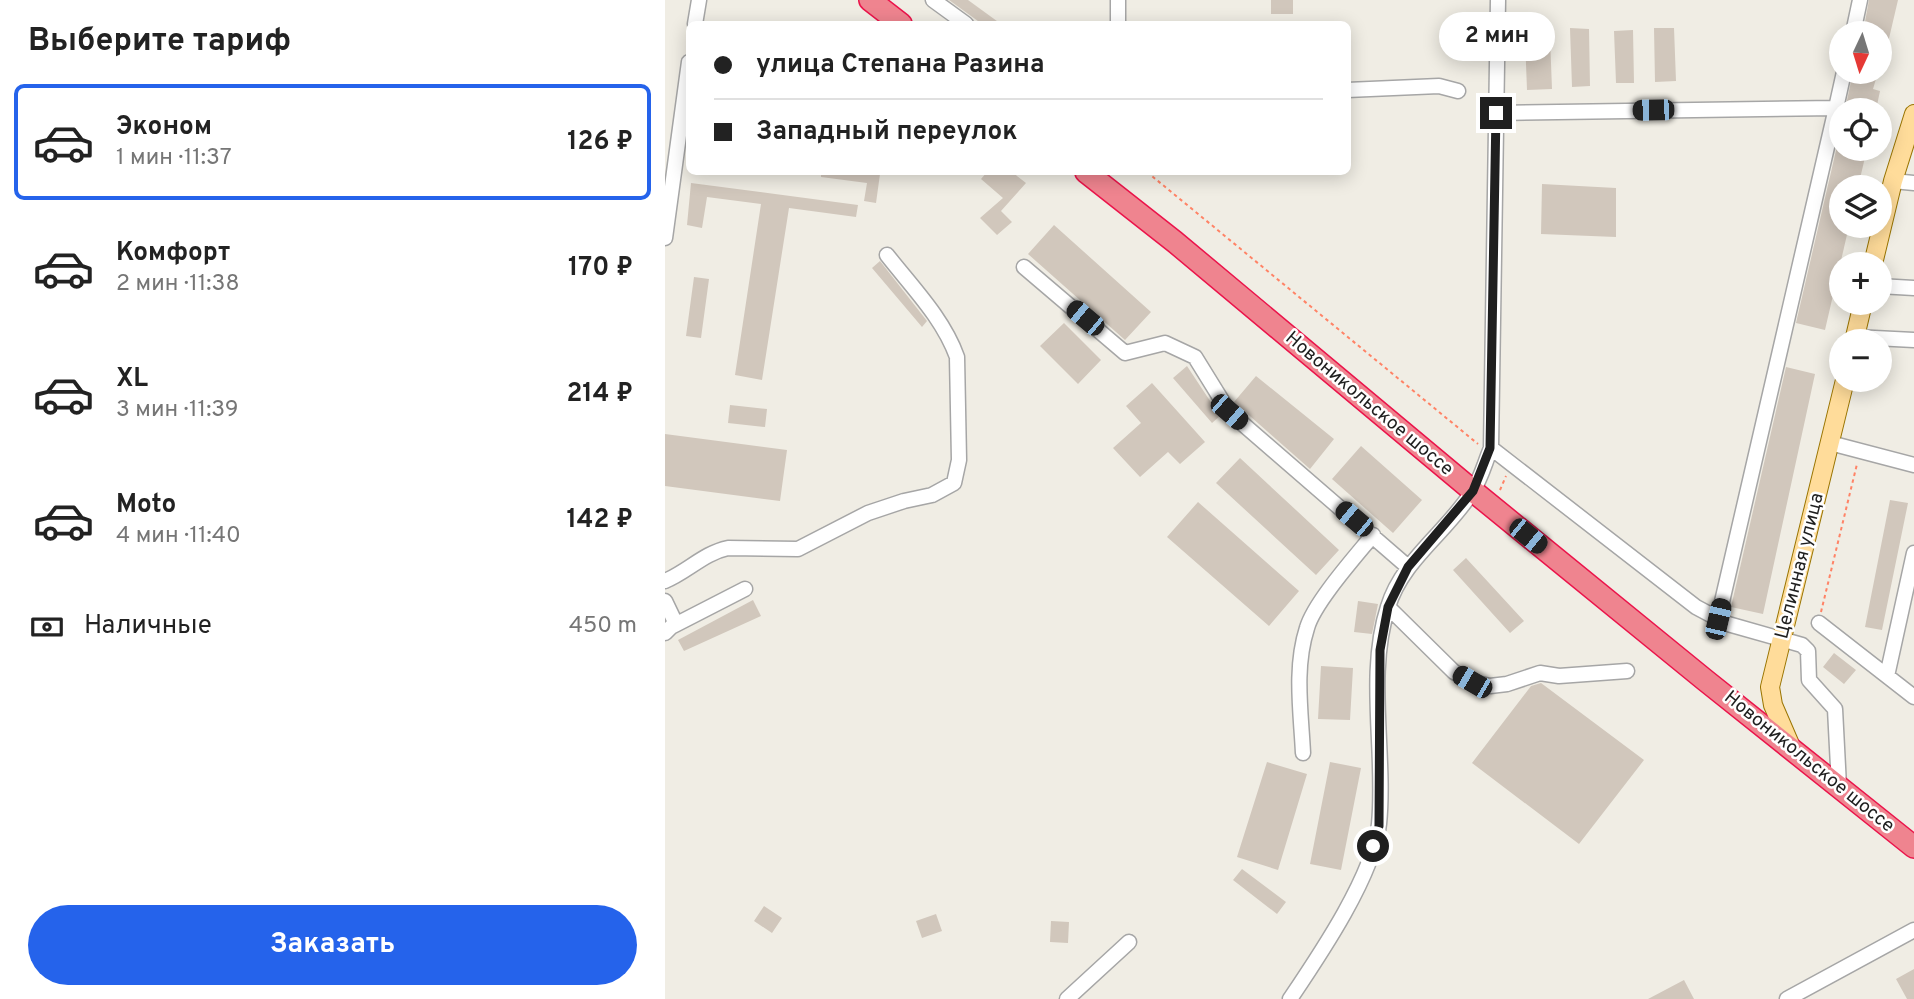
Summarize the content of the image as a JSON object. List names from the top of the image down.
{
  "streets": {
    "highway": ["Новоникольское шоссе"],
    "main road": ["Целинная улица"]
  },
  "crossings": [
    ["Новоникольское шоссе", "Целинная улица"]
  ],
  "north": "bottom",
  "page": {
    "heading": "Выберите тариф",
    "bubble": "2 мин",
    "map_buttons": ["+", "−"],
    "banner": ["улица Степана Разина", "Западный переулок"],
    "list": [
      {
        "name": "Эконом",
        "note": "1 мин · 11:37",
        "value": "126 ₽"
      },
      {
        "name": "Комфорт",
        "note": "2 мин · 11:38",
        "value": "170 ₽"
      },
      {
        "name": "XL",
        "note": "3 мин · 11:39",
        "value": "214 ₽"
      },
      {
        "name": "Moto",
        "note": "4 мин · 11:40",
        "value": "142 ₽"
      }
    ],
    "pay": ["Наличные", "450 m"],
    "buttons": "Заказать"
  }
}
